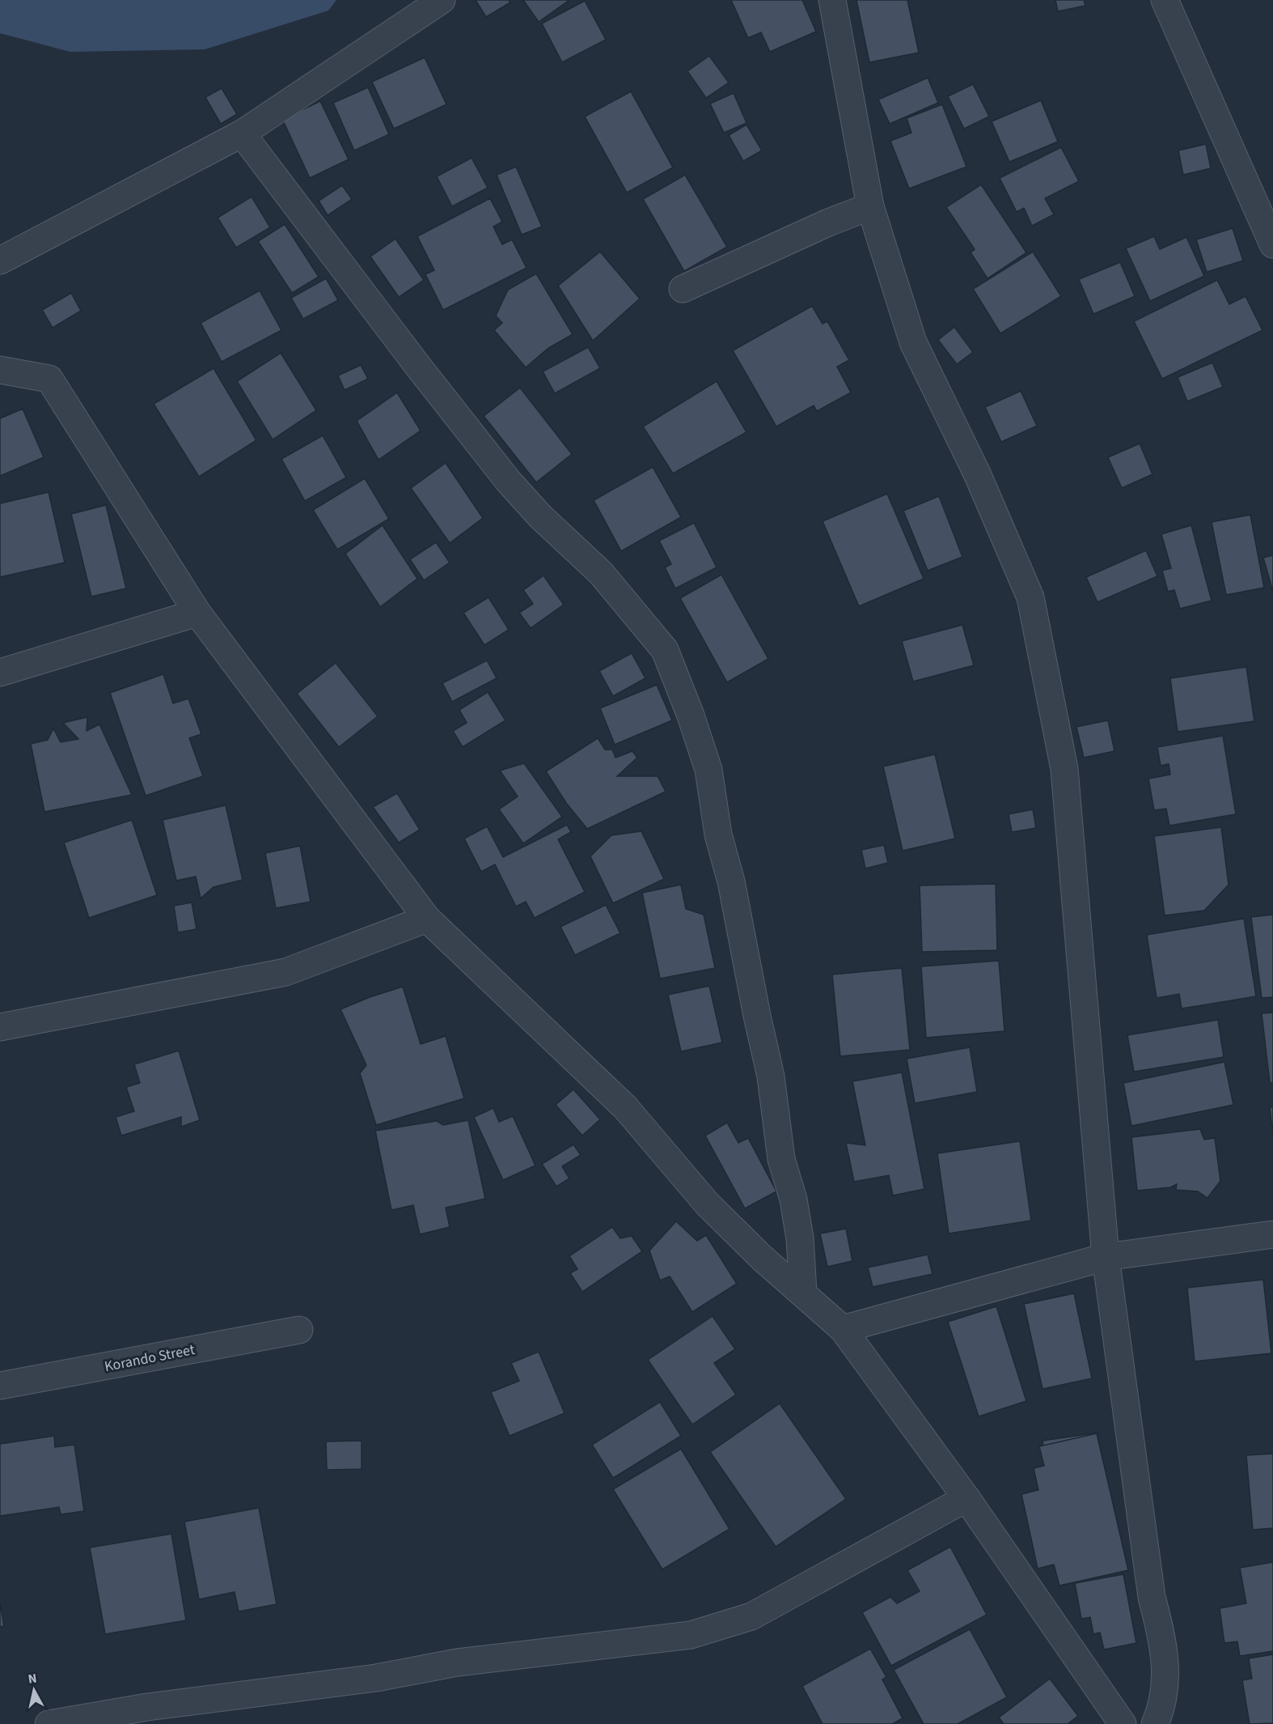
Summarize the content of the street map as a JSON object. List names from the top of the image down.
{
  "streets": {
    "street": ["Korando Street"]
  },
  "north": "top"
}
